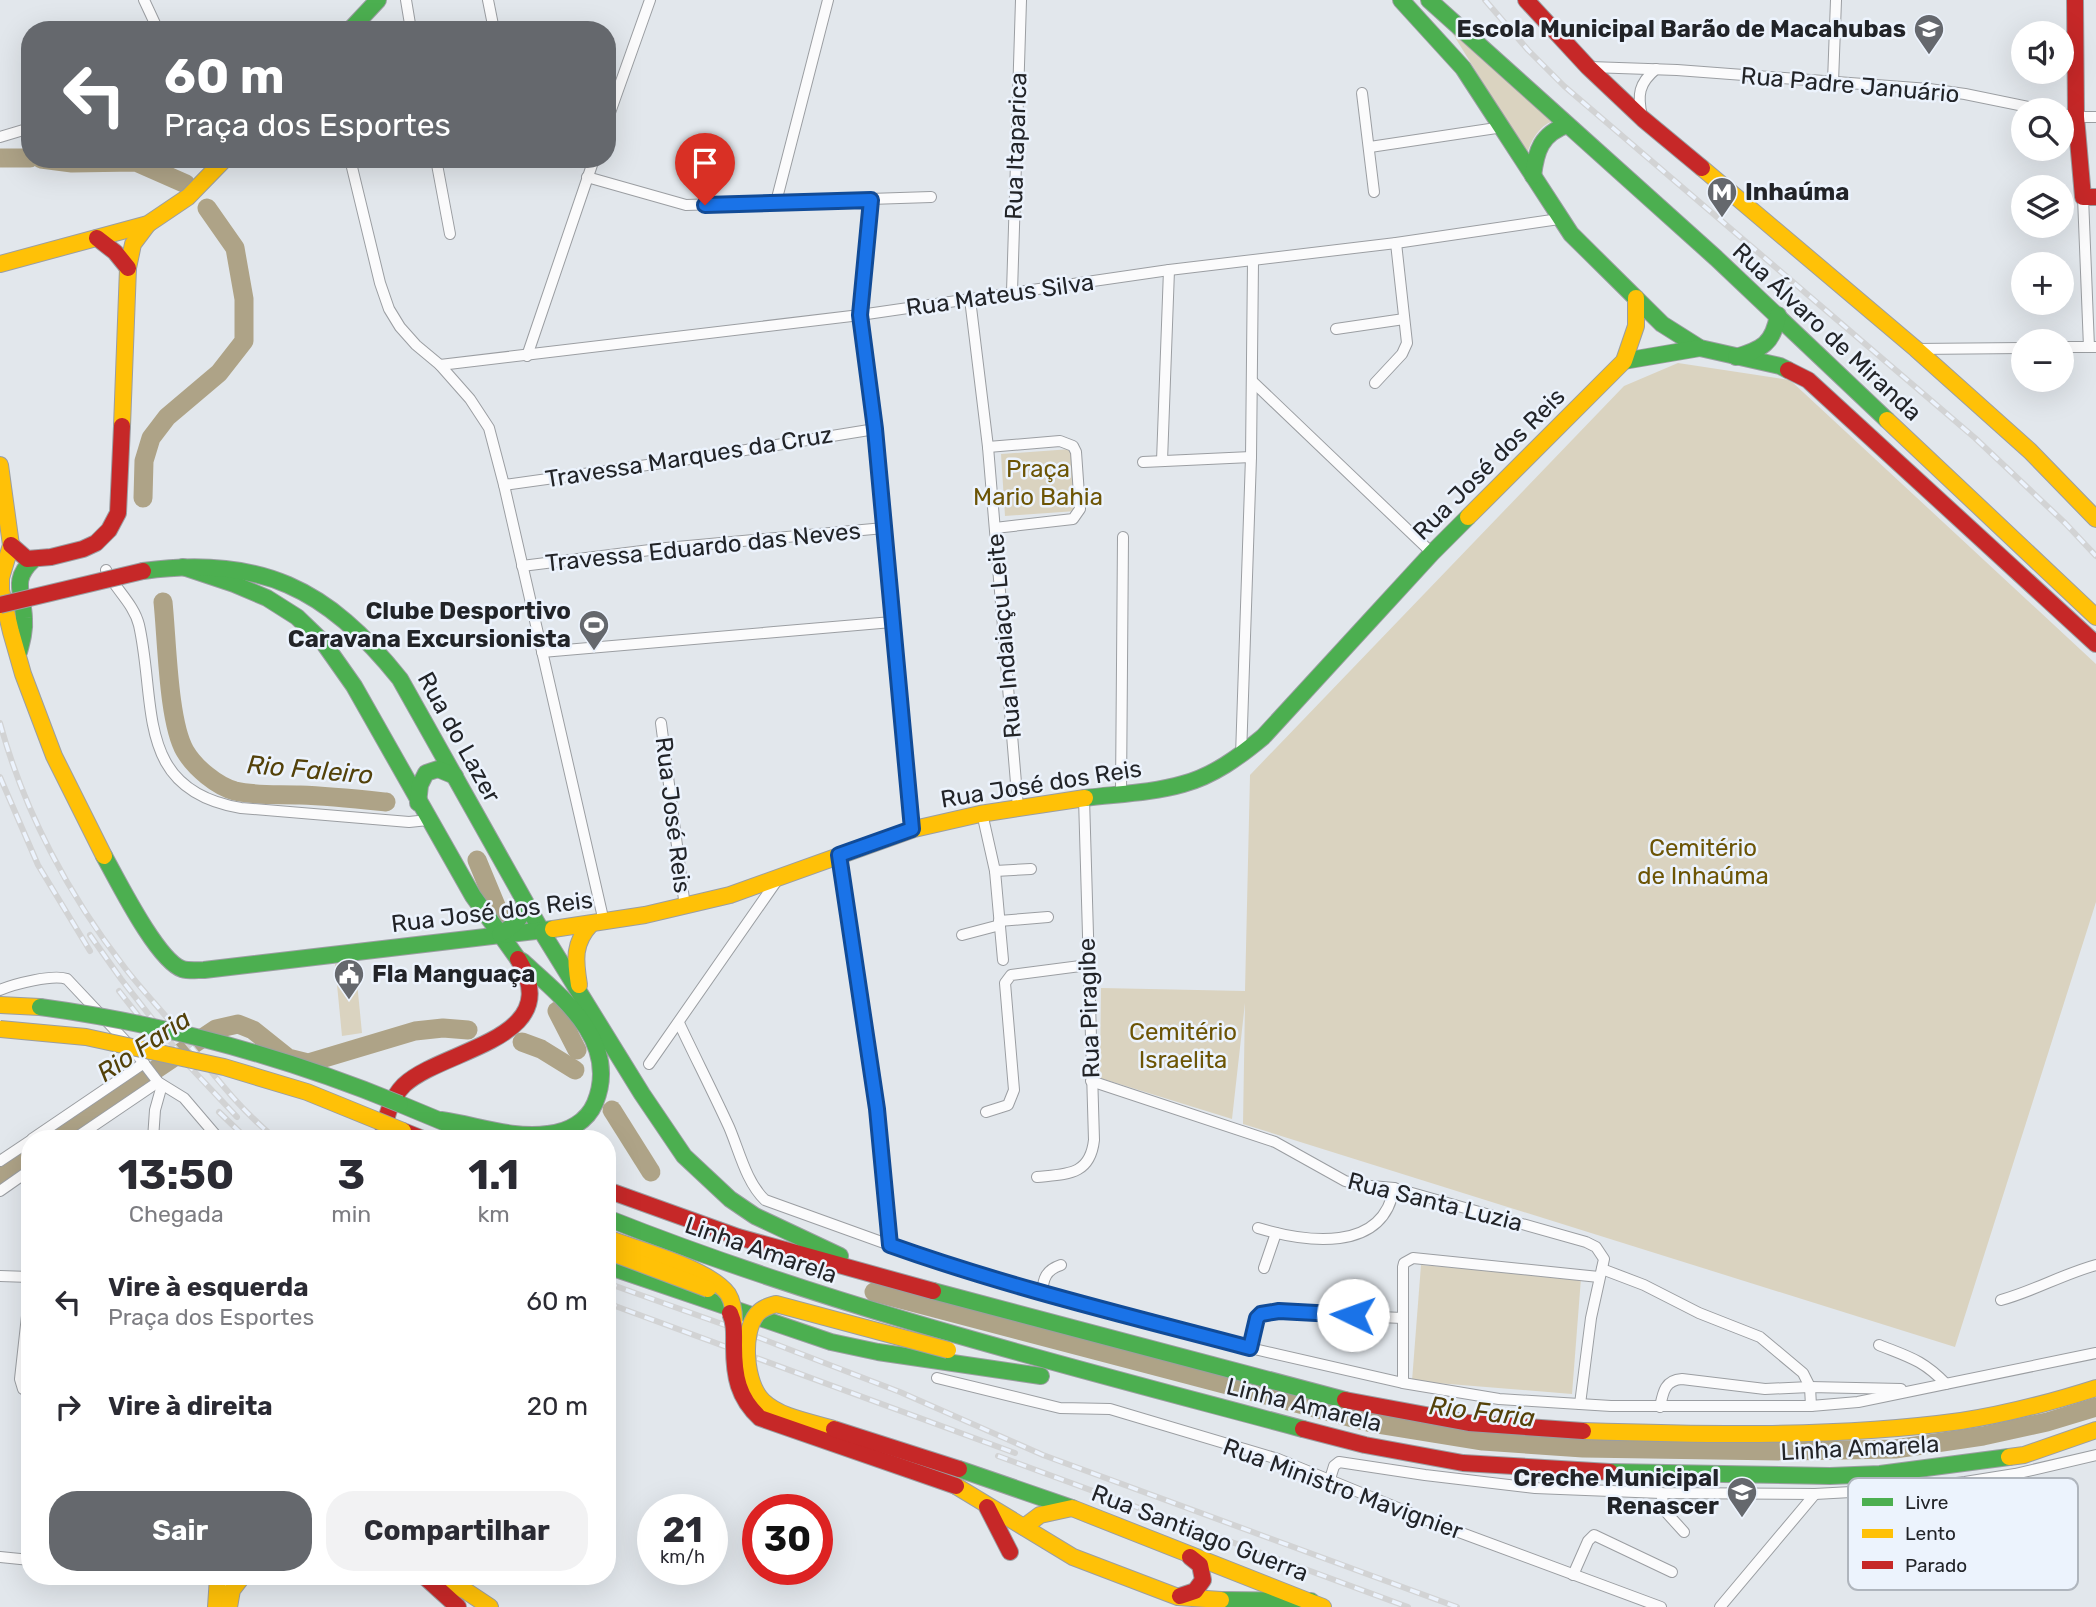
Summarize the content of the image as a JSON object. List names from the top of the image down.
{
  "streets": {
    "main road": [
      "Rua Álvaro de Miranda",
      "Rua José dos Reis",
      "Rua do Lazer",
      "Linha Amarela",
      "Rua Santiago Guerra"
    ],
    "street": [
      "Rua Padre Januário",
      "Rua Itaparica",
      "Rua Mateus Silva",
      "Travessa Marques da Cruz",
      "Travessa Eduardo das Neves",
      "Rua Indaiaçu Leite",
      "Rua José Reis",
      "Rua Piragibe",
      "Rua Santa Luzia",
      "Rua Ministro Mavignier"
    ]
  },
  "crossings": [
    ["Rua Itaparica", "Rua Mateus Silva"],
    ["Rua Mateus Silva", "Rua Indaiaçu Leite"],
    ["Rua José dos Reis", "Rua Indaiaçu Leite"],
    ["Rua José dos Reis", "Rua do Lazer"],
    ["Rua José dos Reis", "Rua José Reis"],
    ["Rua José dos Reis", "Rua Piragibe"],
    ["Rua do Lazer", "Linha Amarela"],
    ["Rua Piragibe", "Rua Santa Luzia"]
  ],
  "water": ["Rio Faleiro", "Rio Faria"],
  "parks": ["Praça Mario Bahia", "Cemitério de Inhaúma", "Cemitério Israelita"],
  "places": {
    "school or university": ["Escola Municipal Barão de Macahubas", "Creche Municipal Renascer"],
    "metro station": ["Inhaúma"],
    "sports": ["Clube Desportivo Caravana Excursionista"],
    "public building": ["Fla Manguaça"]
  },
  "legend": ["Livre", "Lento", "Parado"],
  "page": {
    "map_buttons": ["+", "−"],
    "turn": ["60 m", "Praça dos Esportes"],
    "eta": [
      "13:50",
      "Chegada",
      "3",
      "min",
      "1.1",
      "km"
    ],
    "list": [
      {
        "name": "Vire à esquerda",
        "note": "Praça dos Esportes",
        "value": "60 m"
      },
      {
        "name": "Vire à direita",
        "value": "20 m"
      }
    ],
    "buttons": ["Sair", "Compartilhar"],
    "speed": "21 km/h",
    "limit": "30"
  }
}
